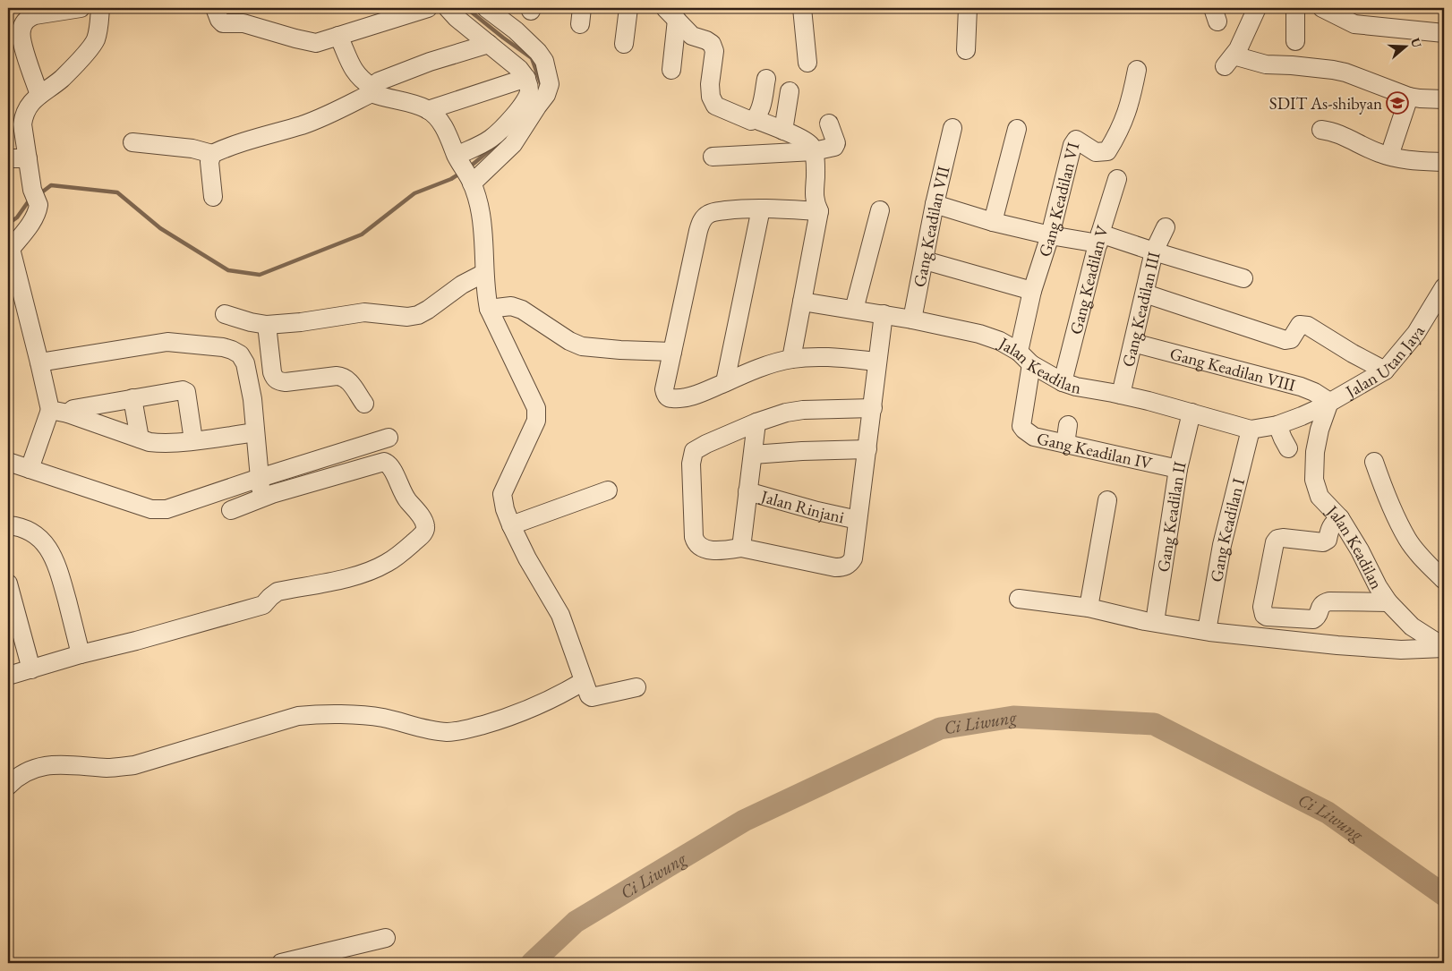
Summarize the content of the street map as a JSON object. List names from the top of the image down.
{
  "streets": {
    "street": [
      "Gang Keadilan VI",
      "Gang Keadilan VII",
      "Gang Keadilan V",
      "Gang Keadilan III",
      "Jalan Utan Jaya",
      "Jalan Keadilan",
      "Gang Keadilan VIII",
      "Gang Keadilan IV",
      "Jalan Rinjani",
      "Gang Keadilan II",
      "Gang Keadilan I"
    ]
  },
  "crossings": [
    ["Gang Keadilan VI", "Jalan Keadilan"],
    ["Gang Keadilan VI", "Gang Keadilan IV"],
    ["Gang Keadilan VII", "Jalan Keadilan"],
    ["Gang Keadilan V", "Jalan Keadilan"],
    ["Gang Keadilan III", "Jalan Keadilan"],
    ["Gang Keadilan III", "Gang Keadilan VIII"],
    ["Jalan Utan Jaya", "Jalan Keadilan"],
    ["Jalan Utan Jaya", "Gang Keadilan VIII"],
    ["Jalan Keadilan", "Gang Keadilan VIII"],
    ["Jalan Keadilan", "Gang Keadilan IV"],
    ["Jalan Keadilan", "Gang Keadilan II"],
    ["Jalan Keadilan", "Gang Keadilan I"],
    ["Gang Keadilan IV", "Gang Keadilan II"]
  ],
  "water": ["Ci Liwung"],
  "places": {
    "school or university": ["SDIT As-shibyan"]
  },
  "north": "right"
}
